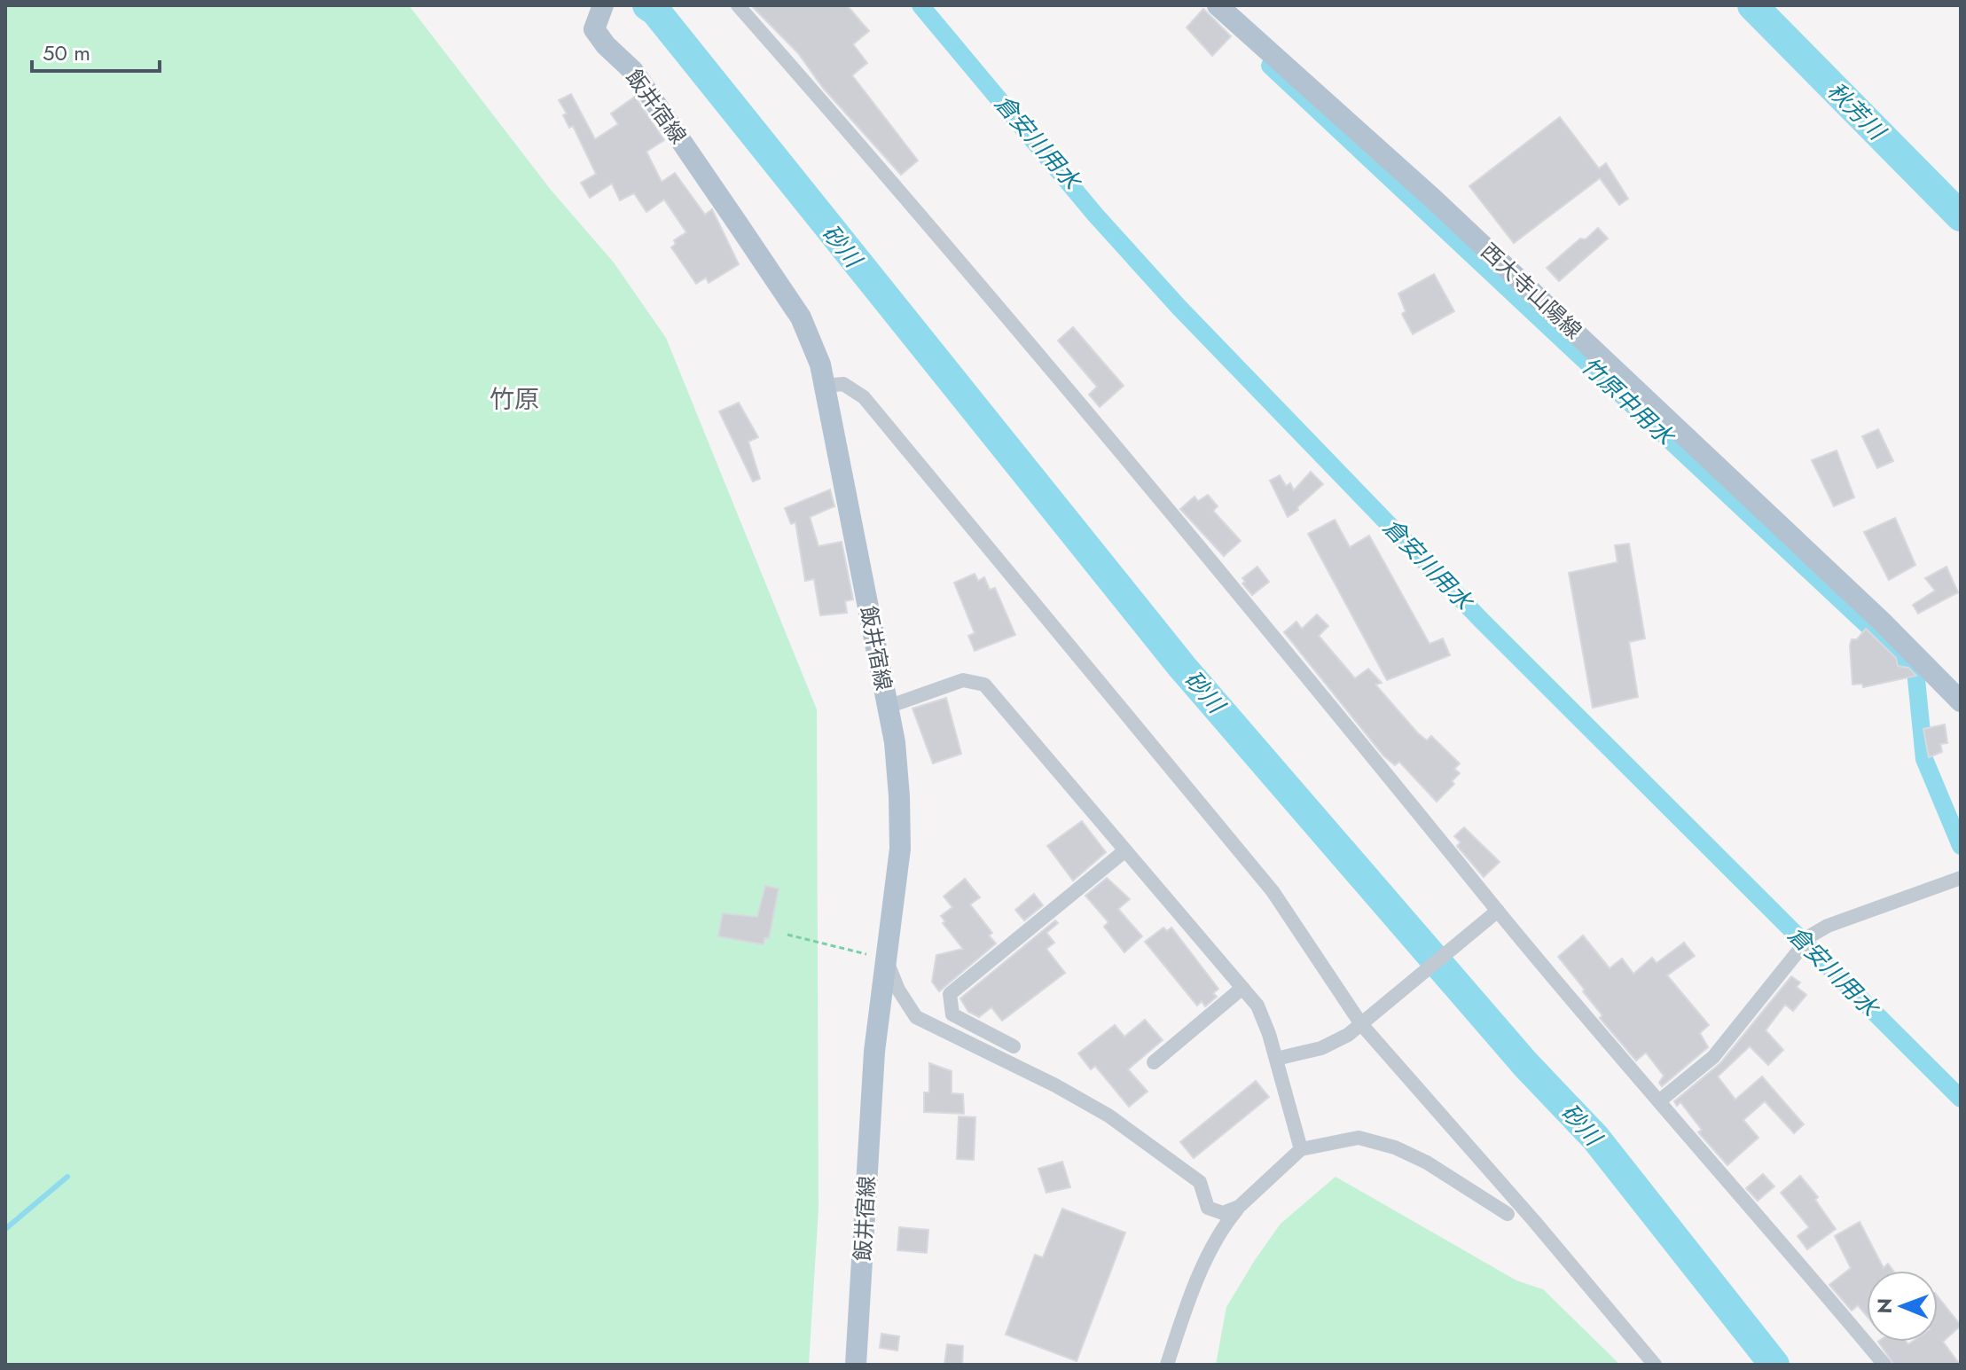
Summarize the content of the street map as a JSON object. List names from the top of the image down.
{
  "streets": {
    "main road": ["飯井宿線", "西大寺山陽線"]
  },
  "districts": ["竹原"],
  "water": [
    "秋芳川",
    "倉安川用水",
    "砂川",
    "竹原中用水"
  ],
  "scale_bar": "50 m",
  "north": "left"
}
